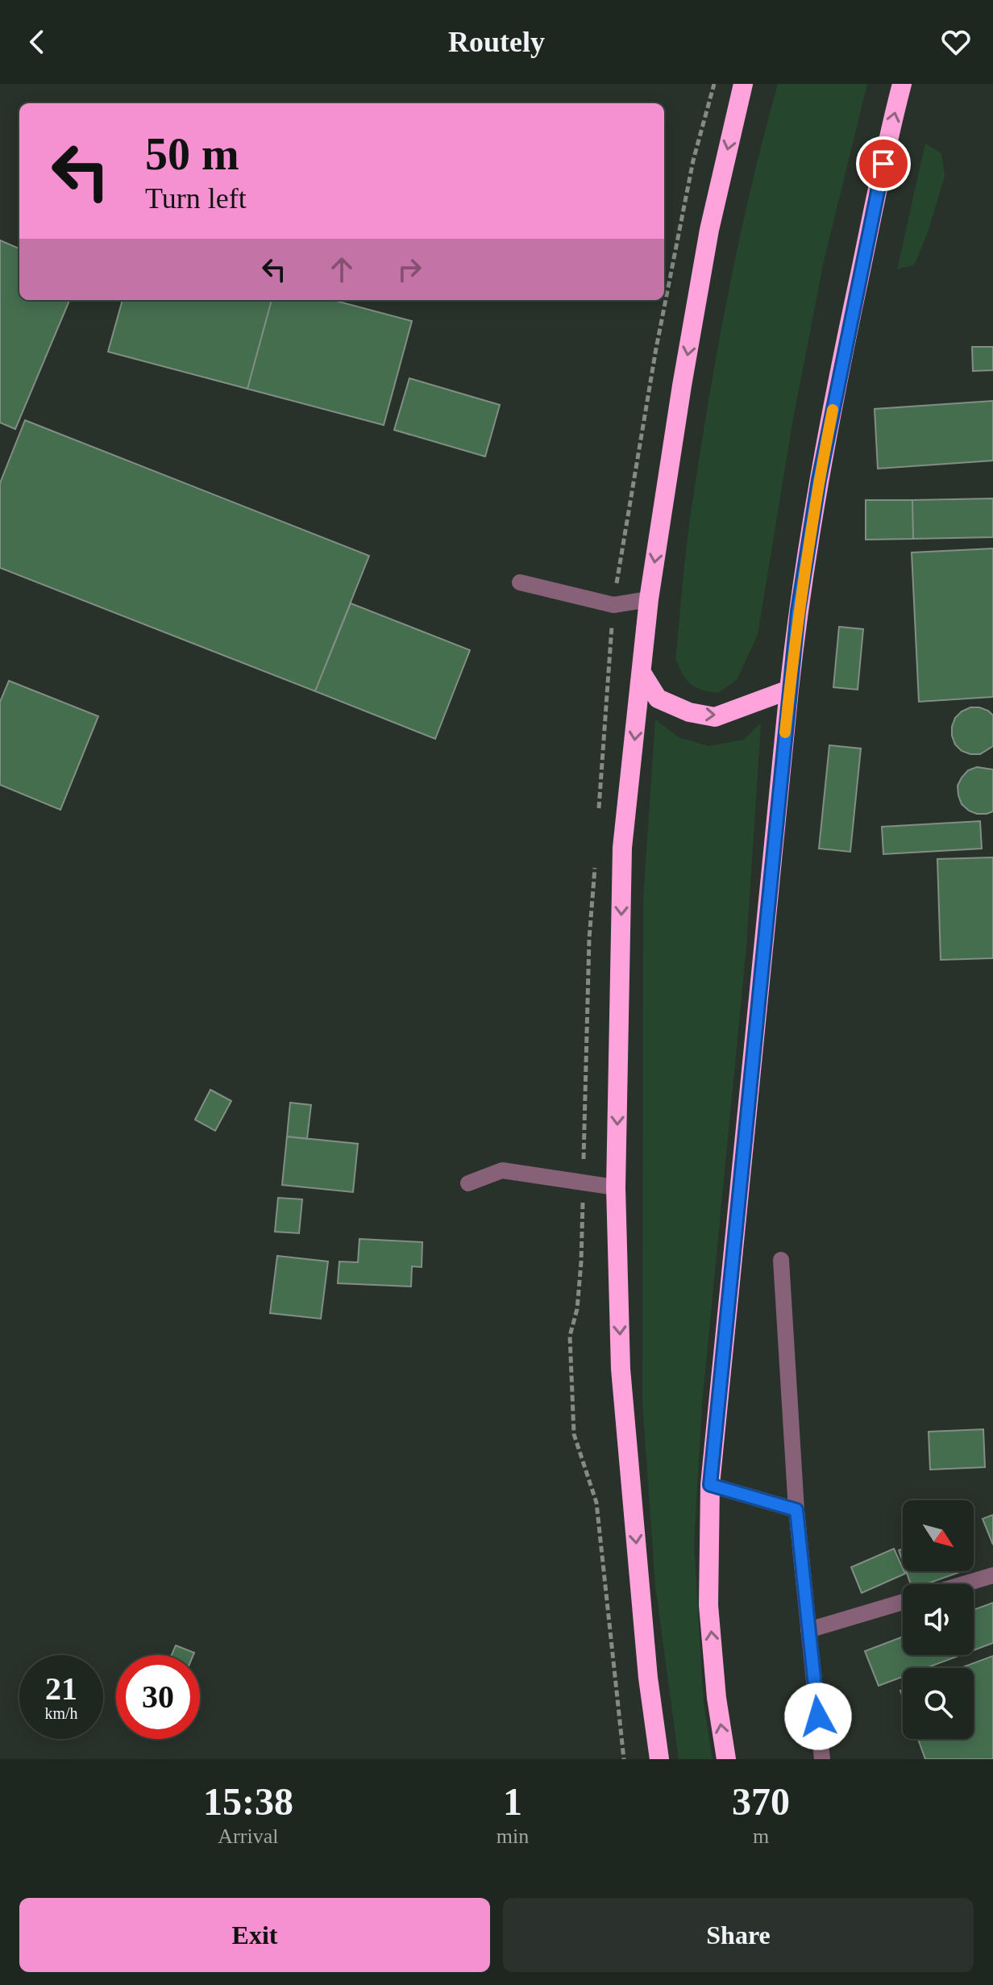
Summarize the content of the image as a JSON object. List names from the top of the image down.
{
  "north": "bottom right",
  "page": {
    "header": "Routely",
    "turn": ["50 m", "Turn left"],
    "speed": "21 km/h",
    "limit": "30",
    "eta": [
      "15:38",
      "Arrival",
      "1",
      "min",
      "370",
      "m"
    ],
    "buttons": ["Exit", "Share"]
  }
}
